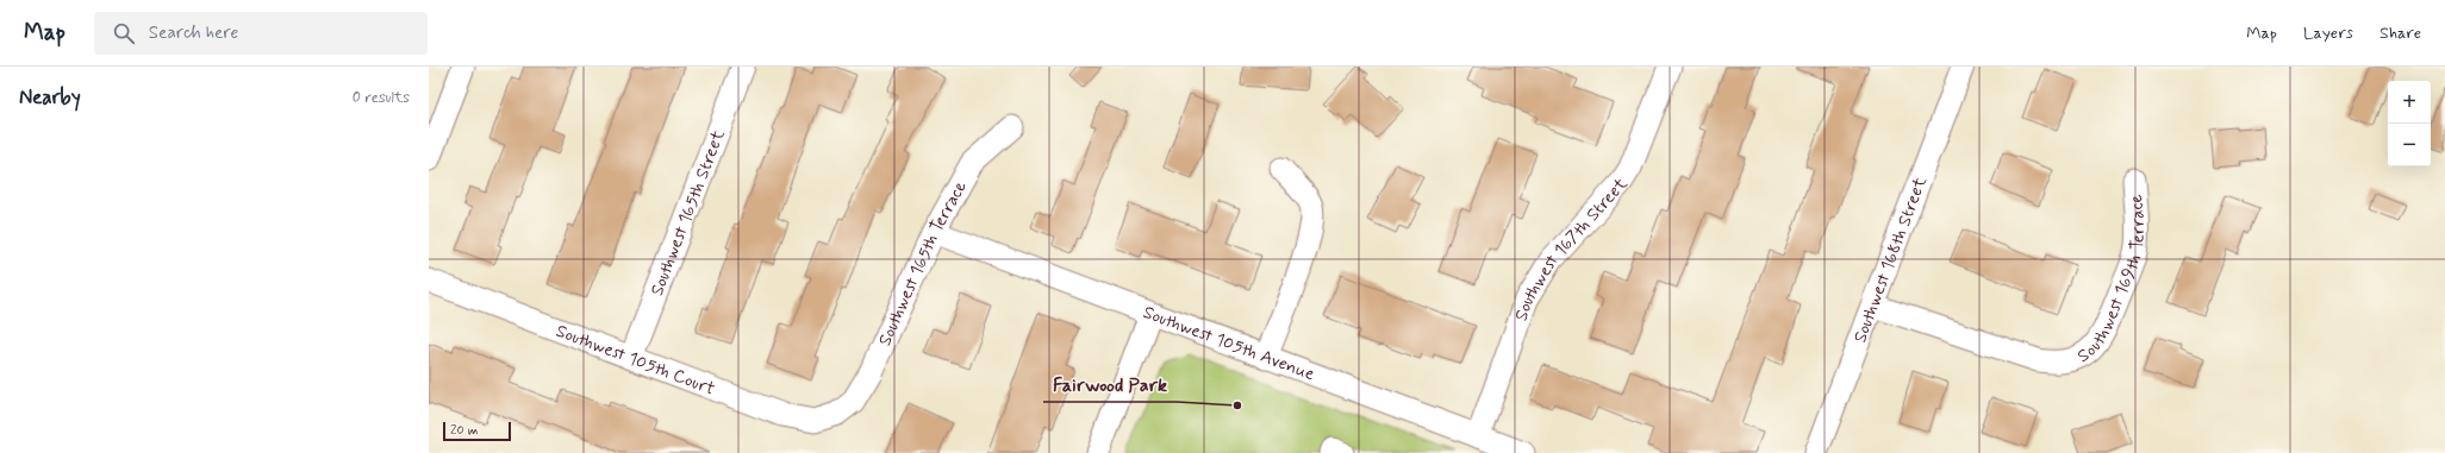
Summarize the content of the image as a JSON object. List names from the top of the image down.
{
  "streets": {
    "street": [
      "Southwest 165th Street",
      "Southwest 167th Street",
      "Southwest 168th Street",
      "Southwest 165th Terrace",
      "Southwest 169th Terrace",
      "Southwest 105th Avenue",
      "Southwest 105th Court"
    ]
  },
  "crossings": [
    ["Southwest 165th Street", "Southwest 105th Court"],
    ["Southwest 167th Street", "Southwest 105th Avenue"],
    ["Southwest 168th Street", "Southwest 169th Terrace"],
    ["Southwest 165th Terrace", "Southwest 105th Avenue"],
    ["Southwest 165th Terrace", "Southwest 105th Court"]
  ],
  "places": ["Fairwood Park"],
  "scale_bar": "20 m",
  "page": {
    "header": "Map",
    "search": "Search here",
    "nav": ["Map", "Layers", "Share"],
    "heading": ["Nearby", "0 results"],
    "map_buttons": ["+", "−"],
    "scale": "20 m"
  }
}
